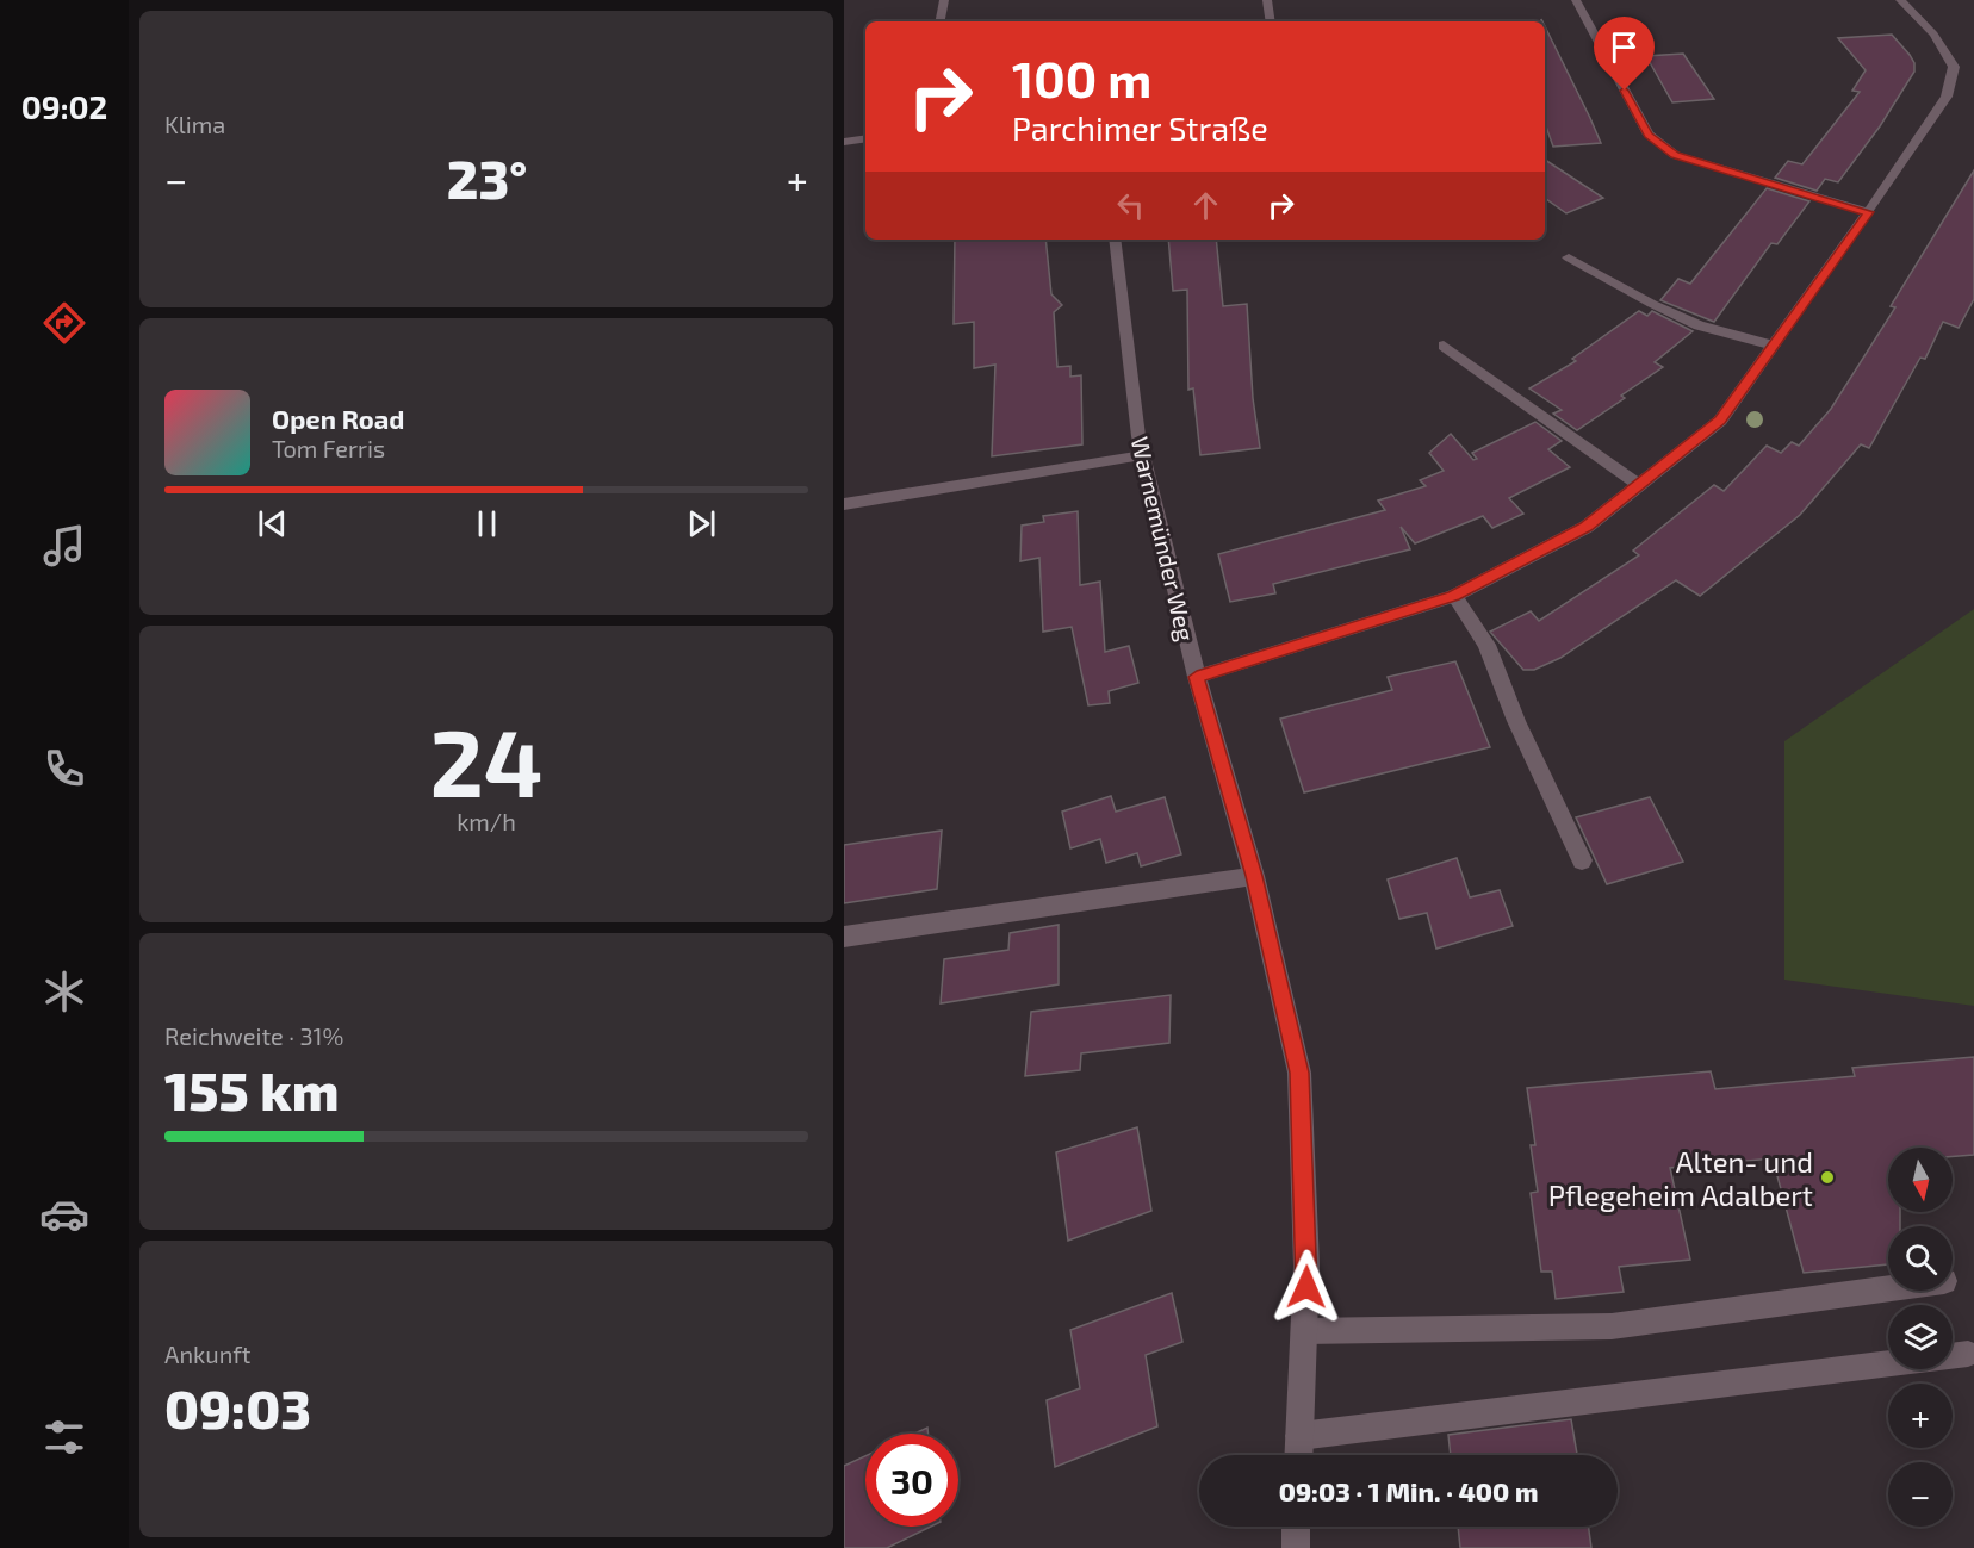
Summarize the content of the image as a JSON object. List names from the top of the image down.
{
  "streets": {
    "street": ["Warnemünder Weg"]
  },
  "places": ["Alten- und Pflegeheim Adalbert"],
  "north": "bottom",
  "page": {
    "tabs": "09:02",
    "tile": [
      "Klima",
      ["24", "km/h"],
      ["Reichweite · 31%", "155 km"],
      ["Ankunft", "09:03"]
    ],
    "turn": ["100 m", "Parchimer Straße"],
    "heat": ["−", "23°", "+"],
    "song": ["Open Road", "Tom Ferris"],
    "map_buttons": ["+", "−"],
    "limit": "30",
    "trip": "09:03 · 1 Min. · 400 m"
  }
}
